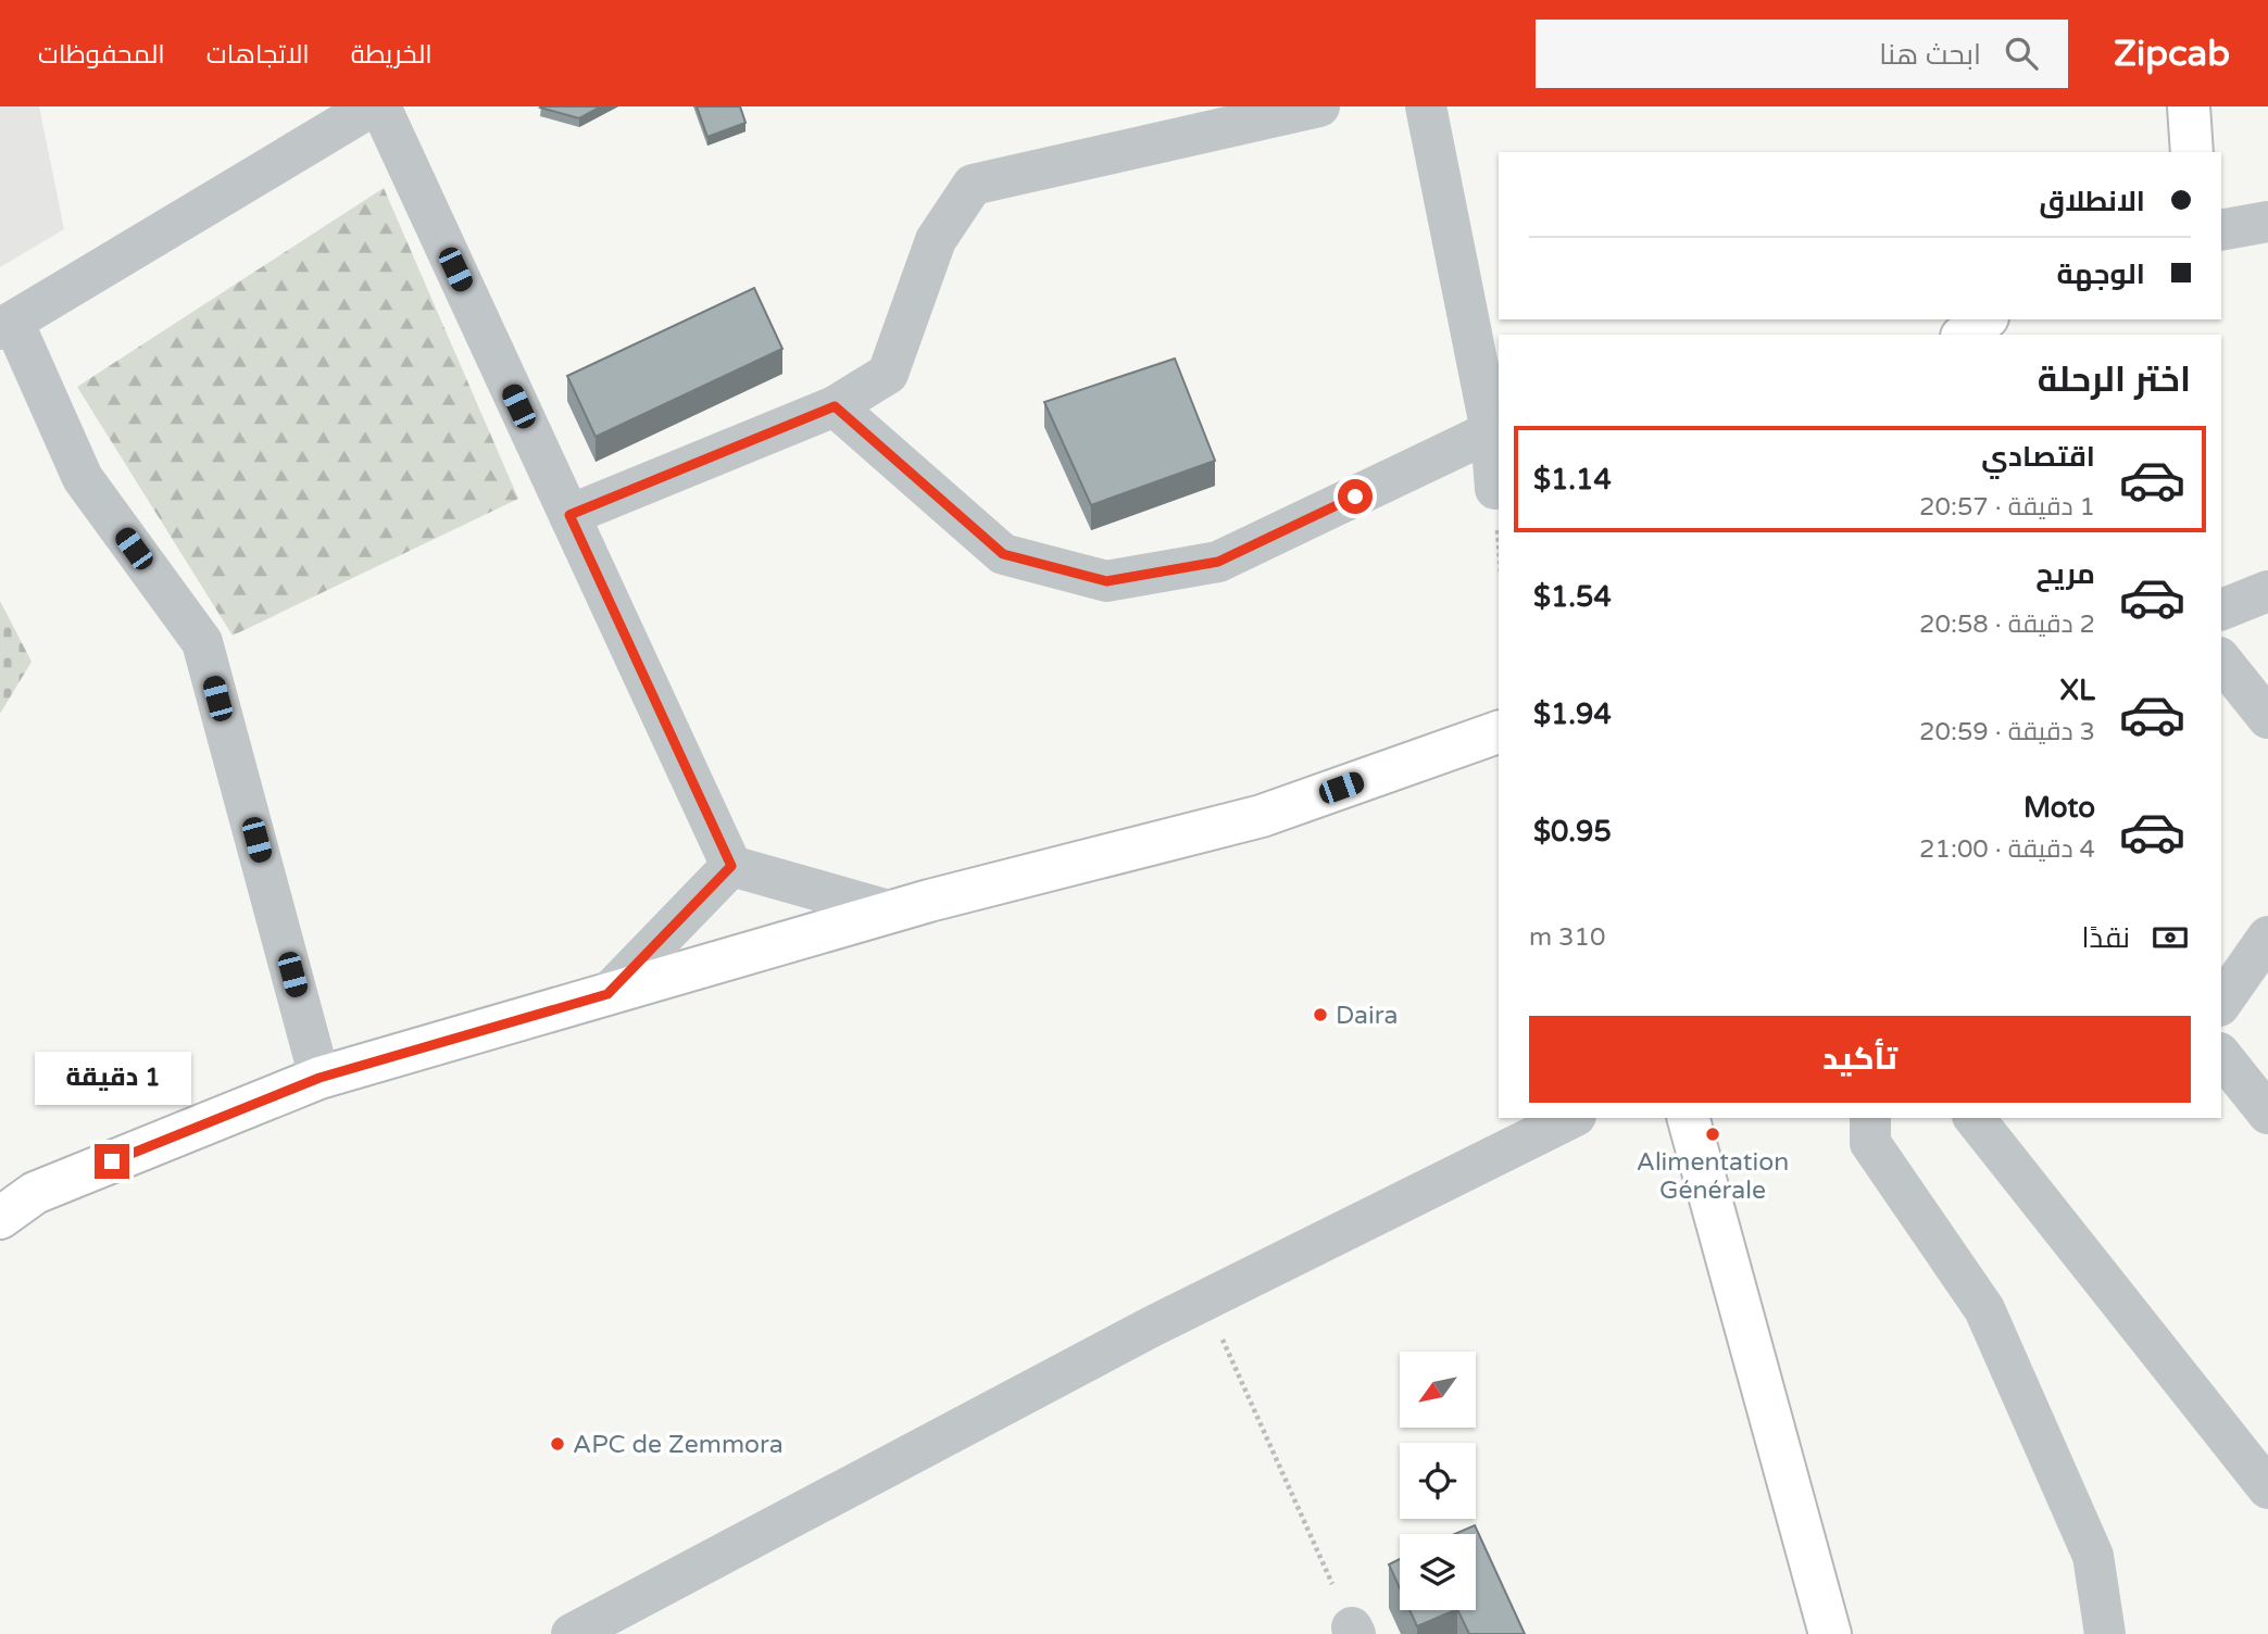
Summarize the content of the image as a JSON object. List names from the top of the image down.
{
  "places": ["Daira", "Alimentation Générale", "APC de Zemmora"],
  "north": "bottom left",
  "page": {
    "header": "Zipcab",
    "search": "ابحث هنا",
    "nav": ["الخريطة", "الاتجاهات", "المحفوظات"],
    "banner": ["الانطلاق", "الوجهة"],
    "heading": "اختر الرحلة",
    "list": [
      {
        "name": "اقتصادي",
        "note": "1 دقيقة · 20:57",
        "value": "$1.14"
      },
      {
        "name": "مريح",
        "note": "2 دقيقة · 20:58",
        "value": "$1.54"
      },
      {
        "name": "XL",
        "note": "3 دقيقة · 20:59",
        "value": "$1.94"
      },
      {
        "name": "Moto",
        "note": "4 دقيقة · 21:00",
        "value": "$0.95"
      }
    ],
    "pay": ["نقدًا", "310 m"],
    "buttons": "تأكيد",
    "bubble": "1 دقيقة"
  }
}
